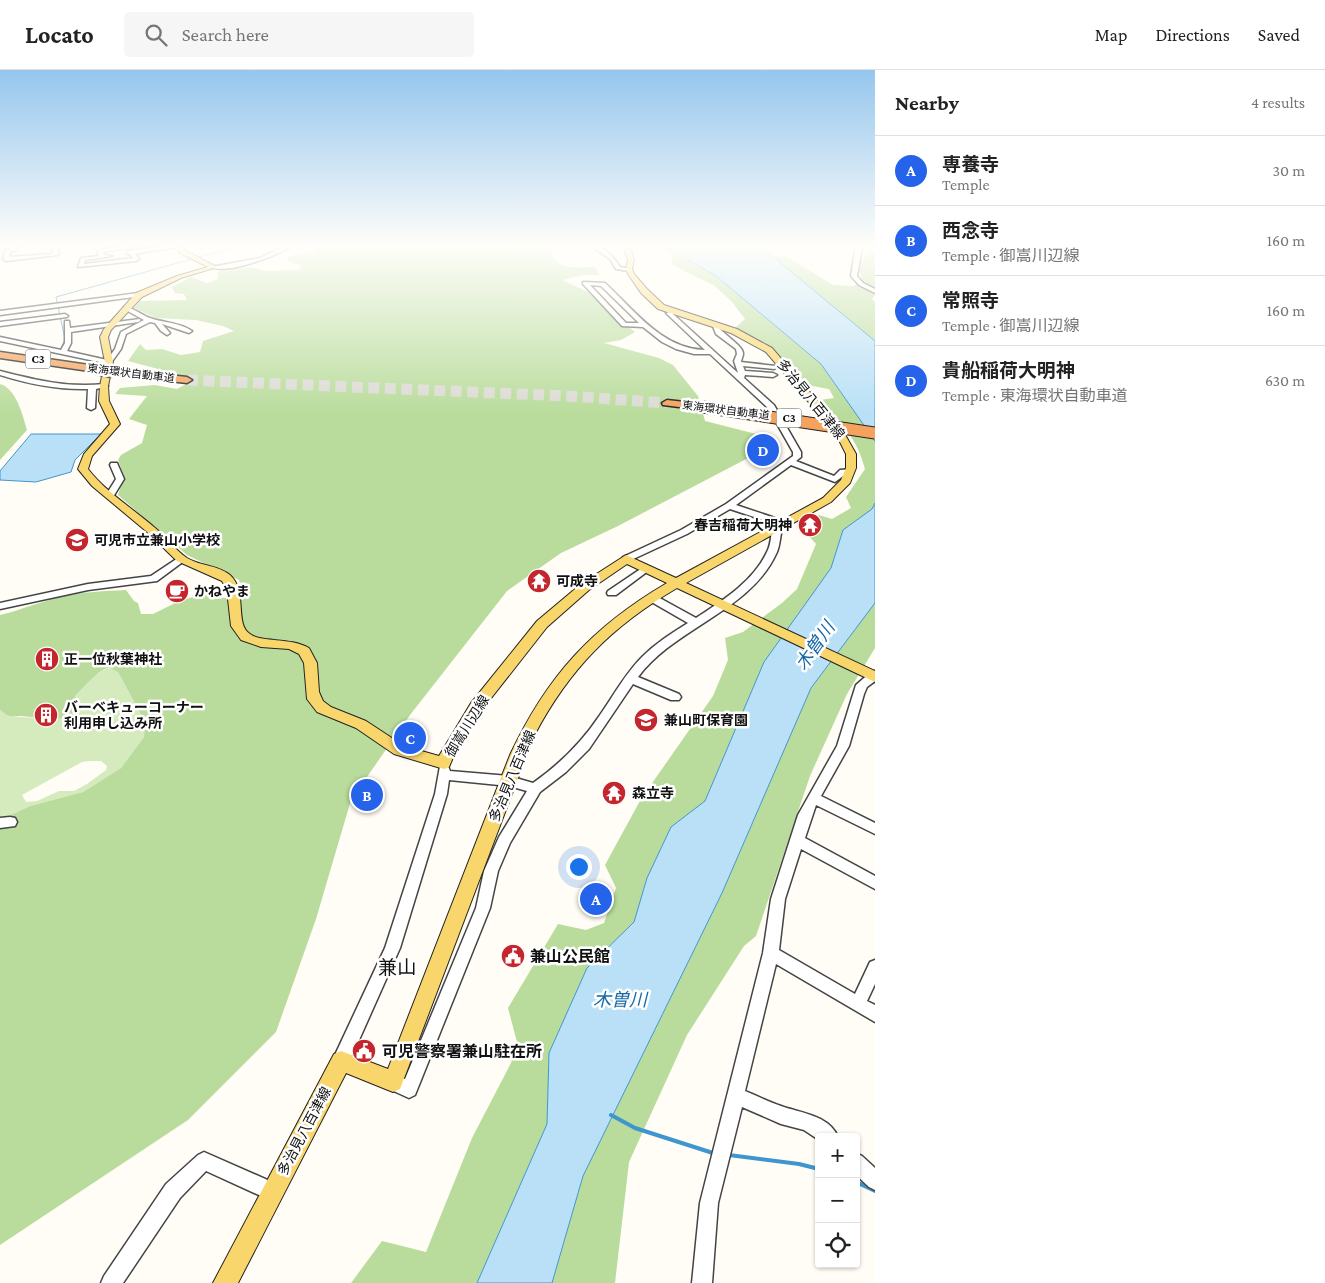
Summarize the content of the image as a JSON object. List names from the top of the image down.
{
  "streets": {
    "highway": ["C3", "東海環状自動車道"],
    "main road": ["多治見八百津線", "御嵩川辺線"]
  },
  "crossings": [
    ["東海環状自動車道", "御嵩川辺線"]
  ],
  "districts": ["兼山"],
  "water": ["木曽川"],
  "places": {
    "temple": ["春吉稲荷大明神", "可成寺", "森立寺"],
    "school or university": ["可児市立兼山小学校", "兼山町保育園"],
    "cafe": ["かねやま"],
    "building": ["正一位秋葉神社", "バーベキューコーナー 利用申し込み所"],
    "public building": ["兼山公民館", "可児警察署兼山駐在所"]
  },
  "page": {
    "header": "Locato",
    "search": "Search here",
    "nav": ["Map", "Directions", "Saved"],
    "heading": ["Nearby", "4 results"],
    "list": [
      {
        "mark": "A",
        "name": "専養寺",
        "note": "Temple",
        "value": "30 m"
      },
      {
        "mark": "B",
        "name": "西念寺",
        "note": "Temple · 御嵩川辺線",
        "value": "160 m"
      },
      {
        "mark": "C",
        "name": "常照寺",
        "note": "Temple · 御嵩川辺線",
        "value": "160 m"
      },
      {
        "mark": "D",
        "name": "貴船稲荷大明神",
        "note": "Temple · 東海環状自動車道",
        "value": "630 m"
      }
    ],
    "pins": [
      "D",
      "C",
      "B",
      "A"
    ],
    "map_buttons": ["+", "−"]
  }
}
